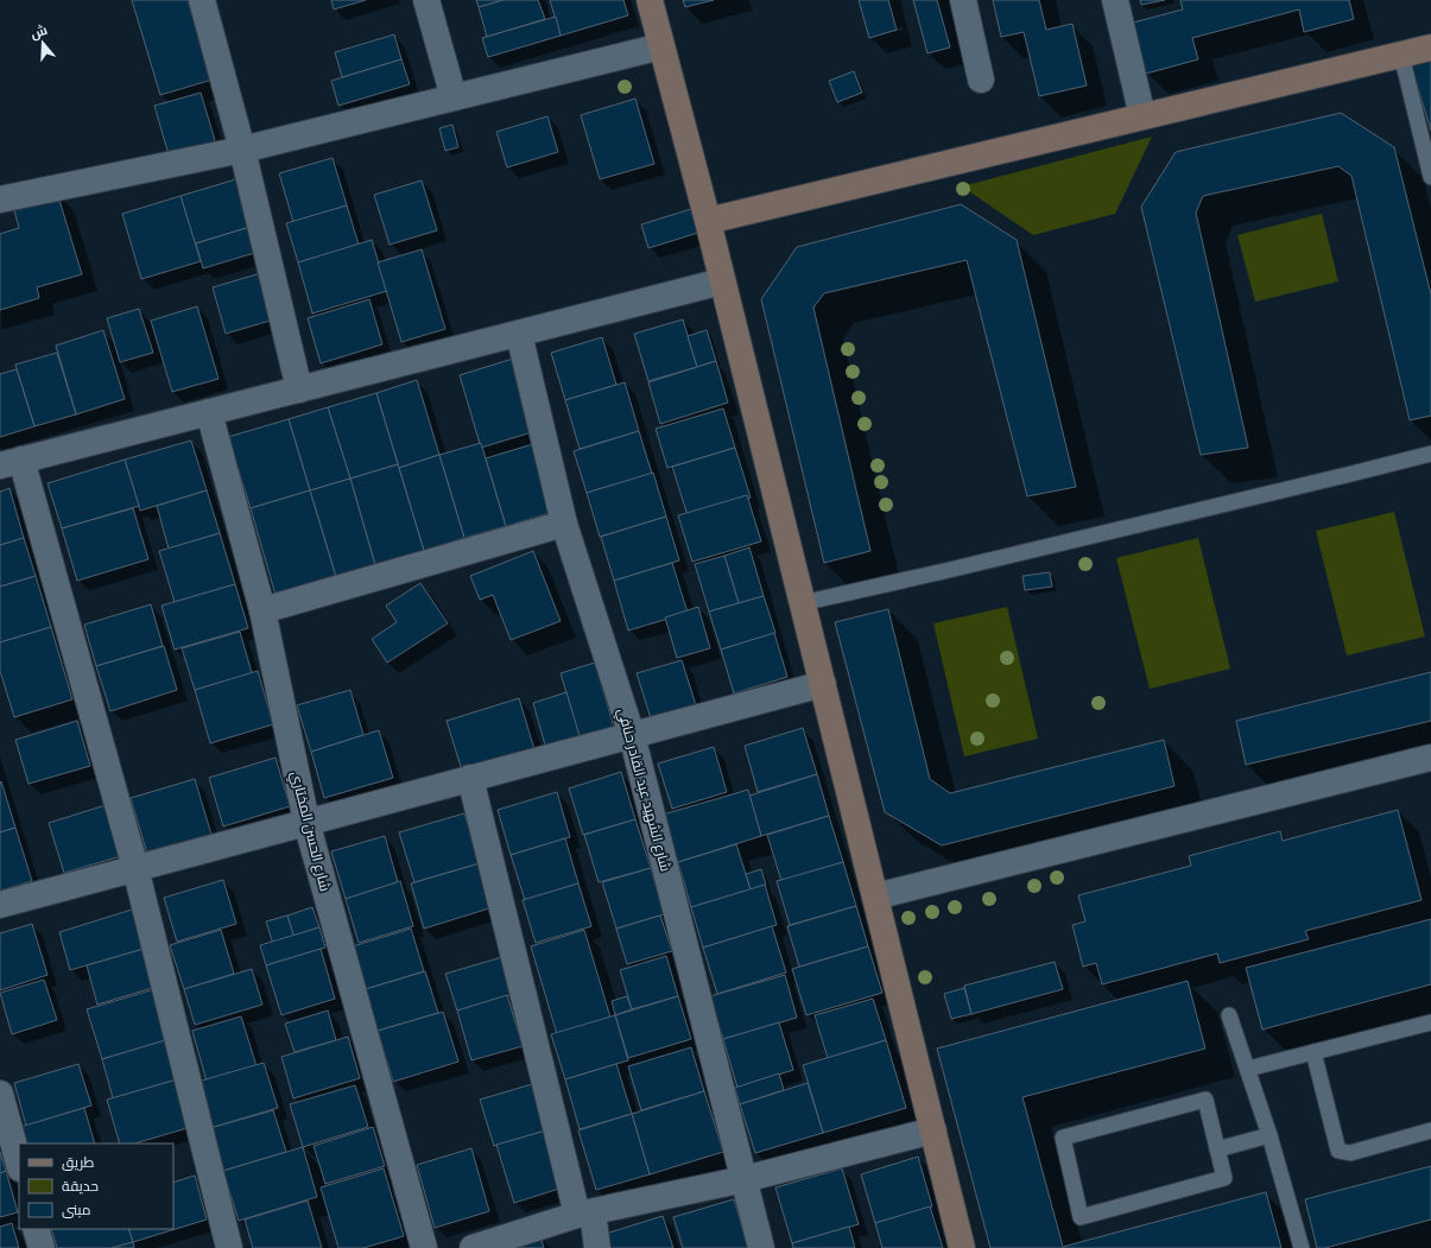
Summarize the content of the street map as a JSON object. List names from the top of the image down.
{
  "streets": {
    "street": ["شارع الشهيد عبد القادر حنافي", "شارع الحسن المختاري"]
  },
  "legend": ["طريق", "حديقة", "مبنى"],
  "north": "top"
}
